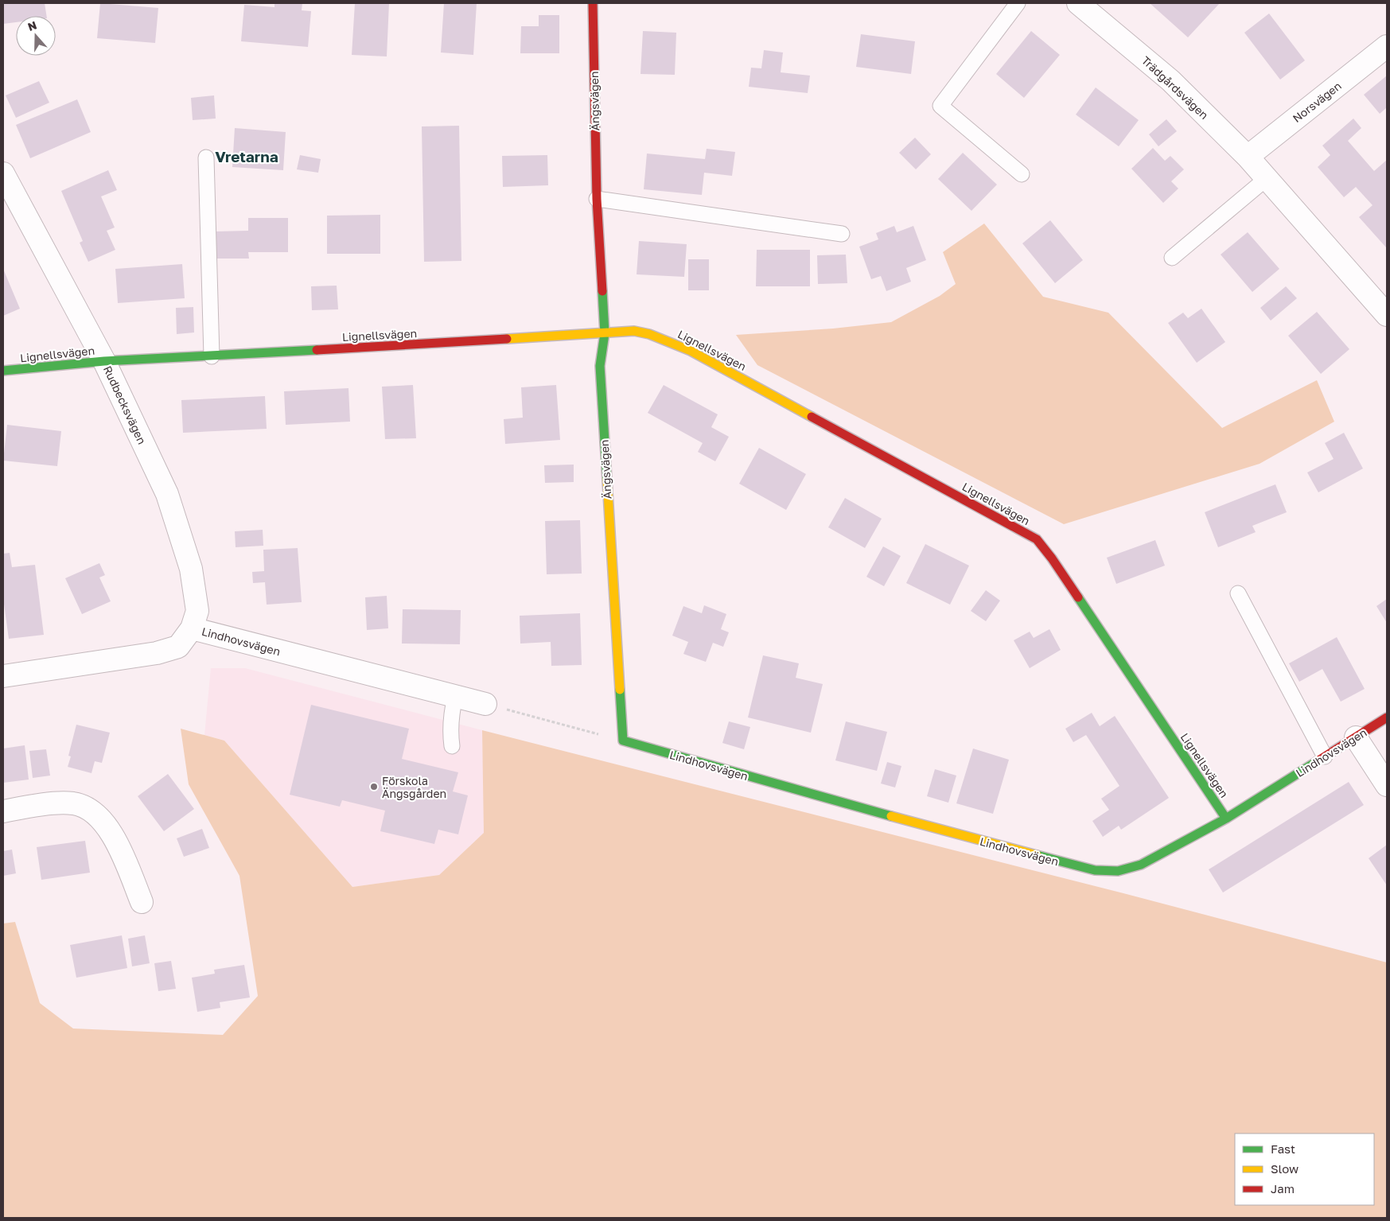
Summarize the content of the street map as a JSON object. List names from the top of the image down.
{
  "streets": {
    "street": [
      "Trädgårdsvägen",
      "Ängsvägen",
      "Norsvägen",
      "Lignellsvägen",
      "Rudbecksvägen",
      "Lindhovsvägen"
    ]
  },
  "crossings": [
    ["Trädgårdsvägen", "Norsvägen"],
    ["Ängsvägen", "Lignellsvägen"],
    ["Ängsvägen", "Lindhovsvägen"],
    ["Lignellsvägen", "Rudbecksvägen"],
    ["Lignellsvägen", "Lindhovsvägen"],
    ["Rudbecksvägen", "Lindhovsvägen"]
  ],
  "districts": ["Vretarna"],
  "places": ["Förskola Ängsgården"],
  "legend": ["Fast", "Slow", "Jam"],
  "north": "top"
}
